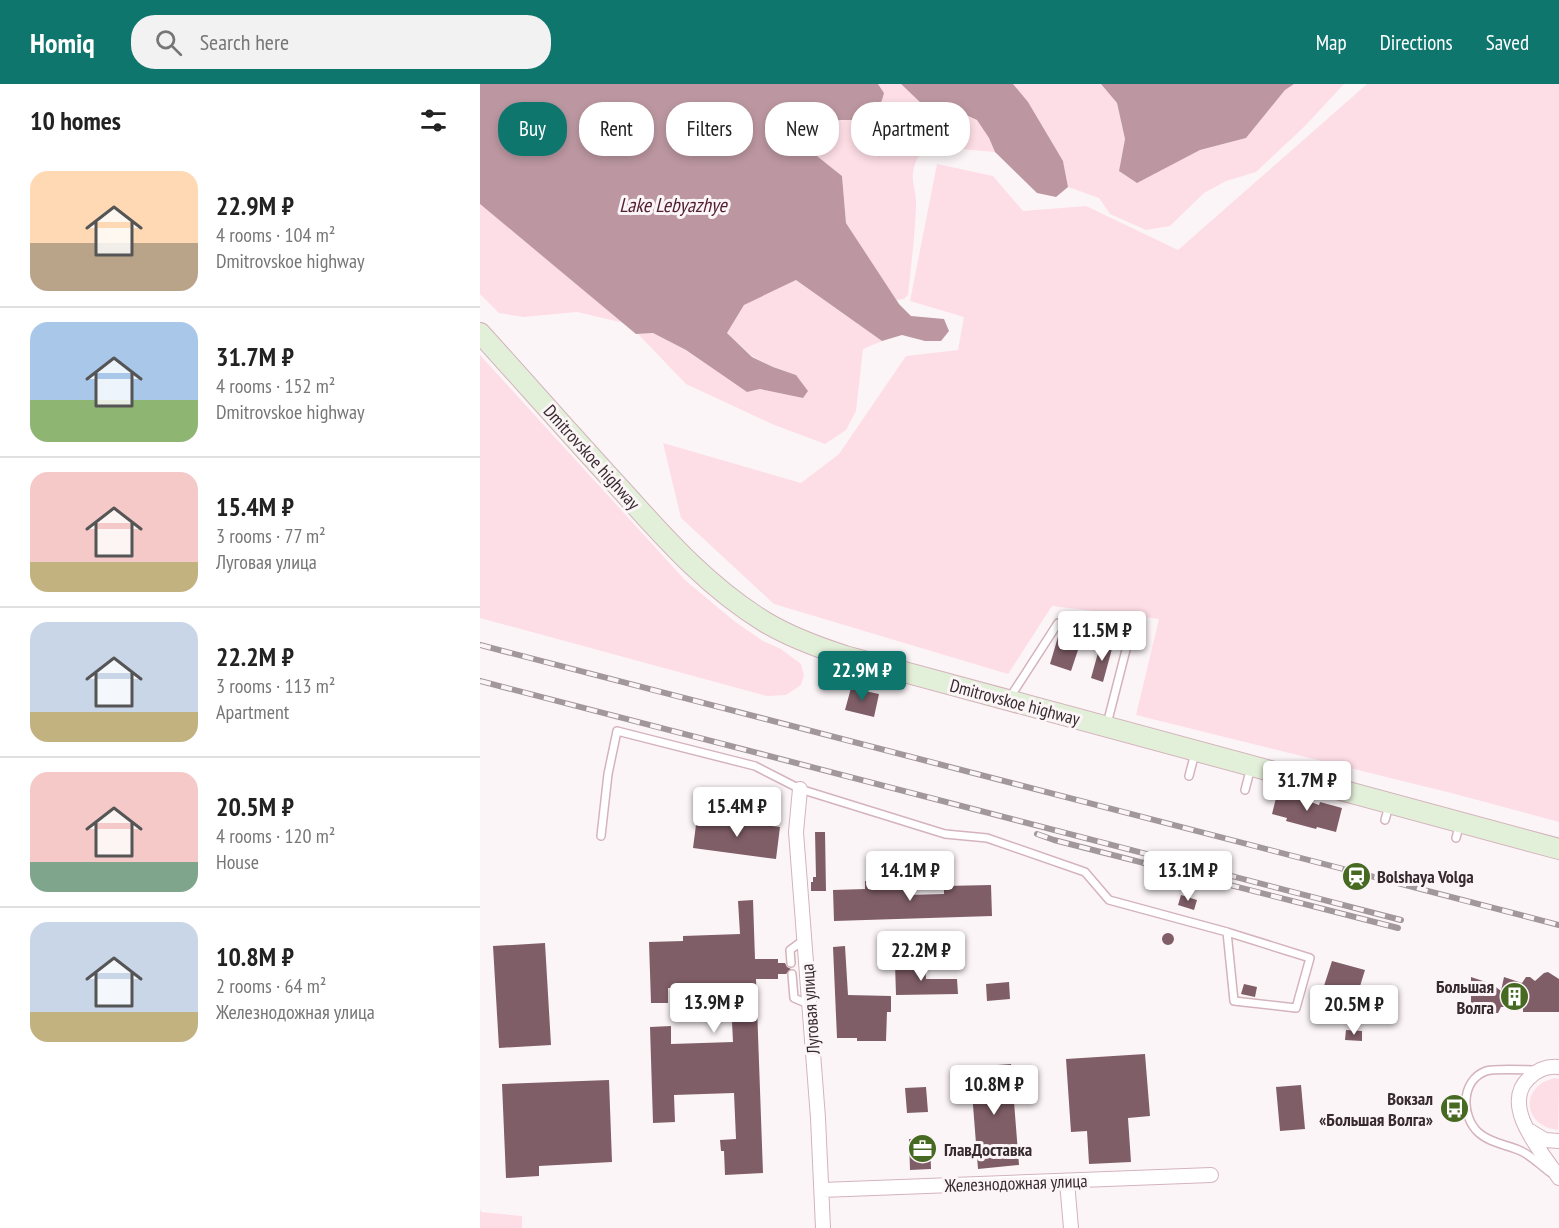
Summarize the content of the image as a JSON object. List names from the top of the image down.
{
  "streets": {
    "main road": ["Dmitrovskoe highway"],
    "street": ["Луговая улица", "Железнодожная улица"]
  },
  "crossings": [
    ["Луговая улица", "Железнодожная улица"]
  ],
  "water": ["Lake Lebyazhye"],
  "places": {
    "station": ["Bolshaya Volga"],
    "building": ["Большая Волга"],
    "bus stop": ["Вокзал «Большая Волга»"],
    "office": ["ГлавДоставка"]
  },
  "page": {
    "header": "Homiq",
    "search": "Search here",
    "nav": ["Map", "Directions", "Saved"],
    "heading": "10 homes",
    "chip": [
      "Buy",
      "Rent",
      "Filters",
      "New",
      "Apartment"
    ],
    "list": [
      {
        "name": "22.9M ₽",
        "note": "4 rooms · 104 m² · Dmitrovskoe highway"
      },
      {
        "name": "31.7M ₽",
        "note": "4 rooms · 152 m² · Dmitrovskoe highway"
      },
      {
        "name": "15.4M ₽",
        "note": "3 rooms · 77 m² · Луговая улица"
      },
      {
        "name": "22.2M ₽",
        "note": "3 rooms · 113 m² · Apartment"
      },
      {
        "name": "20.5M ₽",
        "note": "4 rooms · 120 m² · House"
      },
      {
        "name": "10.8M ₽",
        "note": "2 rooms · 64 m² · Железнодожная улица"
      }
    ],
    "price": [
      "11.5M ₽",
      "22.9M ₽",
      "31.7M ₽",
      "15.4M ₽",
      "14.1M ₽",
      "13.1M ₽",
      "22.2M ₽",
      "13.9M ₽",
      "20.5M ₽",
      "10.8M ₽"
    ]
  }
}
